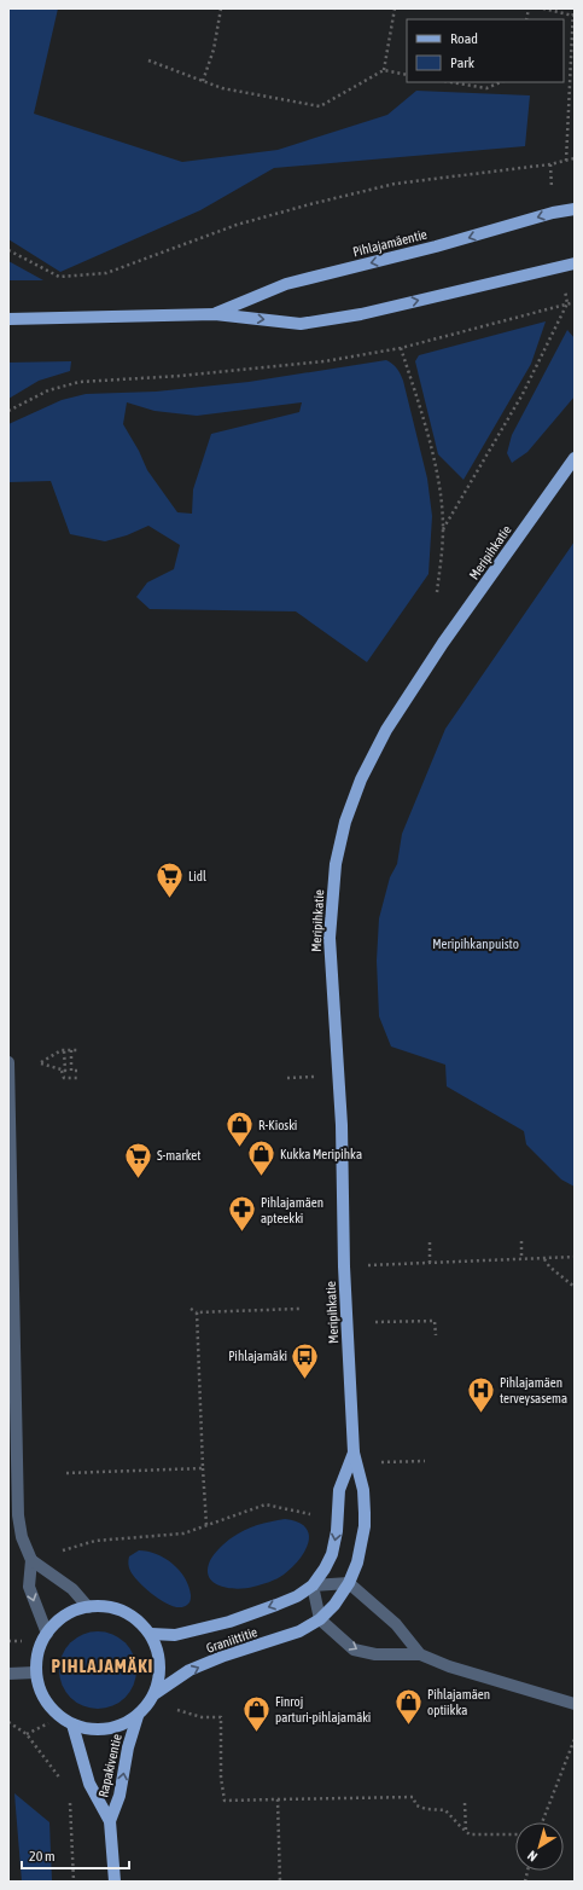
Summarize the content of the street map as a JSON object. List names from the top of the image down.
{
  "streets": {
    "main road": [
      "Pihlajamäentie",
      "Meripihkatie",
      "Graniittitie",
      "Rapakiventie"
    ]
  },
  "crossings": [
    ["Meripihkatie", "Graniittitie"],
    ["Graniittitie", "Rapakiventie"]
  ],
  "one_way": ["Rapakiventie"],
  "districts": ["PIHLAJAMÄKI"],
  "parks": ["Meripihkanpuisto"],
  "places": {
    "supermarket": ["Lidl", "S-market"],
    "shop": [
      "R-Kioski",
      "Kukka Meripihka",
      "Pihlajamäen optiikka",
      "Finroj parturi-pihlajamäki"
    ],
    "pharmacy": ["Pihlajamäen apteekki"],
    "bus stop": ["Pihlajamäki"],
    "hospital": ["Pihlajamäen terveysasema"]
  },
  "legend": ["Road", "Park"],
  "scale_bar": "20 m",
  "north": "bottom left"
}
